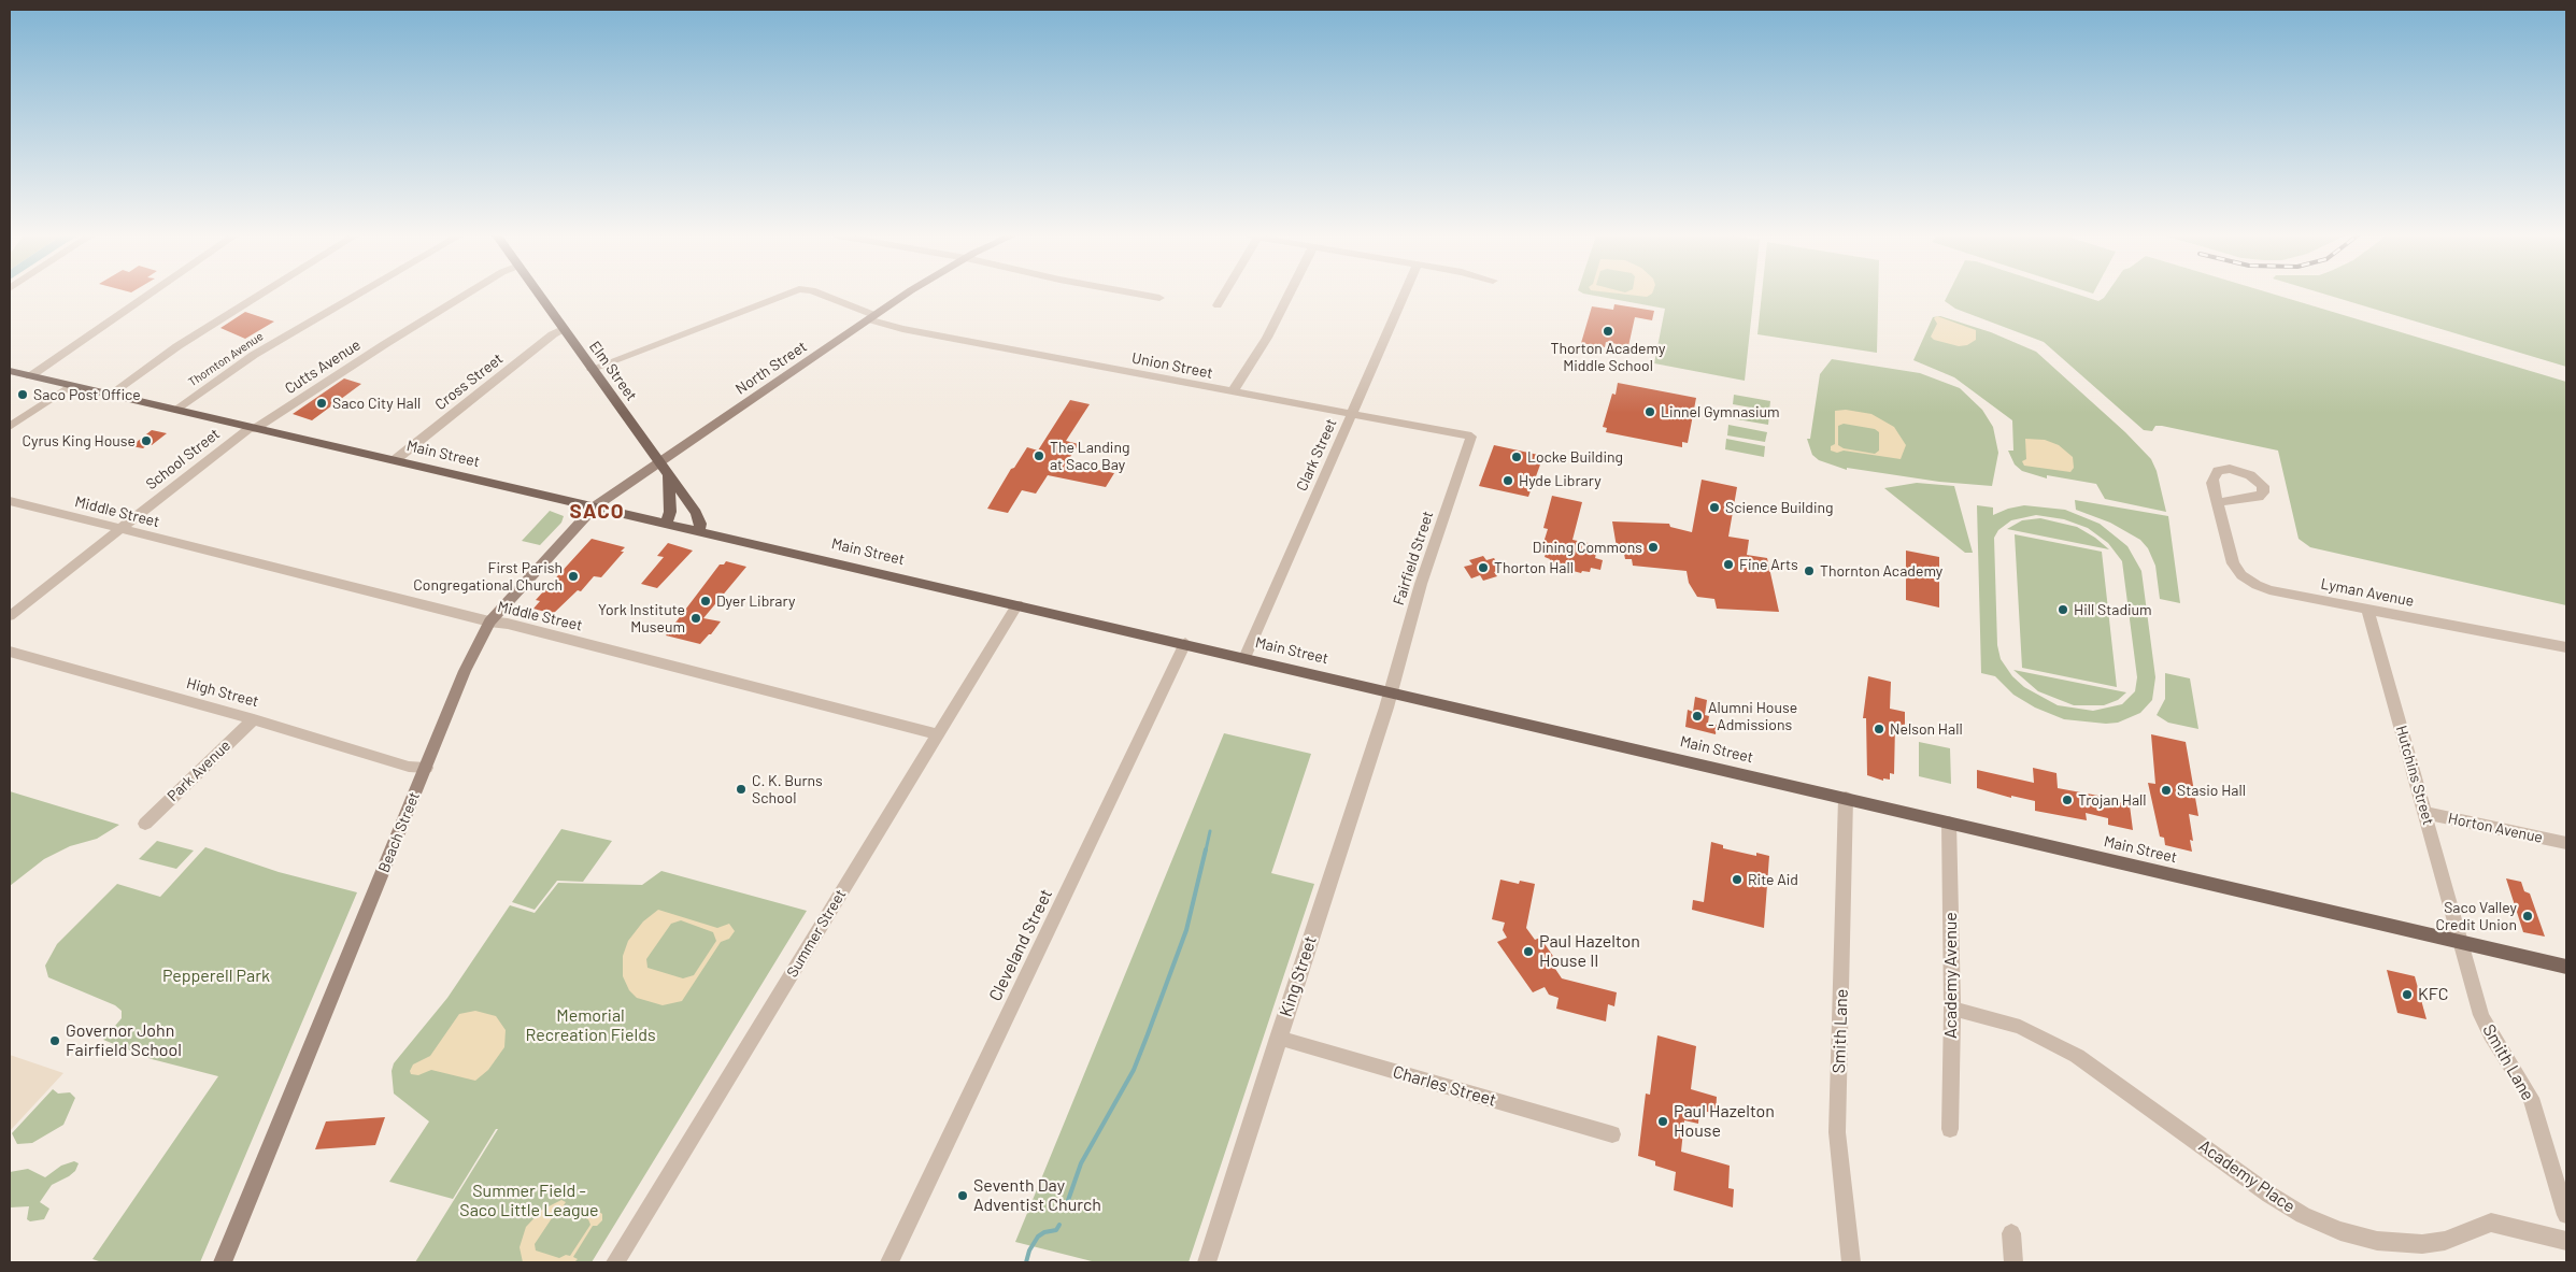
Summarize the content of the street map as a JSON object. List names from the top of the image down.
{
  "streets": {
    "main road": [
      "North Street",
      "Elm Street",
      "Main Street",
      "Beach Street"
    ],
    "street": [
      "Thornton Avenue",
      "Union Street",
      "Cutts Avenue",
      "Cross Street",
      "Clark Street",
      "School Street",
      "Middle Street",
      "Fairfield Street",
      "Lyman Avenue",
      "High Street",
      "Park Avenue",
      "Hutchins Street",
      "Horton Avenue",
      "Summer Street",
      "Cleveland Street",
      "Academy Avenue",
      "King Street",
      "Smith Lane",
      "Charles Street",
      "Academy Place"
    ]
  },
  "crossings": [
    ["Thornton Avenue", "Main Street"],
    ["Union Street", "North Street"],
    ["Union Street", "Elm Street"],
    ["Union Street", "Clark Street"],
    ["Union Street", "Fairfield Street"],
    ["Cutts Avenue", "Main Street"],
    ["Cutts Avenue", "School Street"],
    ["North Street", "Elm Street"],
    ["North Street", "Beach Street"],
    ["Elm Street", "Cross Street"],
    ["Elm Street", "Main Street"],
    ["Elm Street", "Beach Street"],
    ["Cross Street", "Main Street"],
    ["Main Street", "Clark Street"],
    ["Main Street", "School Street"],
    ["Main Street", "Fairfield Street"],
    ["Main Street", "Hutchins Street"],
    ["Main Street", "Beach Street"],
    ["Main Street", "Summer Street"],
    ["Main Street", "Cleveland Street"],
    ["Main Street", "Academy Avenue"],
    ["Main Street", "King Street"],
    ["Main Street", "Smith Lane"],
    ["School Street", "Middle Street"],
    ["Middle Street", "Beach Street"],
    ["Middle Street", "Summer Street"],
    ["Fairfield Street", "King Street"],
    ["Lyman Avenue", "Hutchins Street"],
    ["High Street", "Park Avenue"],
    ["High Street", "Beach Street"],
    ["Hutchins Street", "Horton Avenue"],
    ["Hutchins Street", "Smith Lane"],
    ["Academy Avenue", "Academy Place"],
    ["King Street", "Charles Street"]
  ],
  "districts": ["SACO"],
  "parks": ["Pepperell Park", "Memorial Recreation Fields", "Summer Field - Saco Little League"],
  "places": [
    "Thorton Academy Middle School",
    "Saco Post Office",
    "Saco City Hall",
    "Linnel Gymnasium",
    "Cyrus King House",
    "The Landing at Saco Bay",
    "Locke Building",
    "Hyde Library",
    "Science Building",
    "Dining Commons",
    "Fine Arts",
    "Thorton Hall",
    "Thornton Academy",
    "First Parish Congregational Church",
    "Dyer Library",
    "Hill Stadium",
    "York Institute Museum",
    "Alumni House - Admissions",
    "Nelson Hall",
    "C. K. Burns School",
    "Stasio Hall",
    "Trojan Hall",
    "Rite Aid",
    "Saco Valley Credit Union",
    "Paul Hazelton House II",
    "KFC",
    "Governor John Fairfield School",
    "Paul Hazelton House",
    "Seventh Day Adventist Church"
  ]
}
